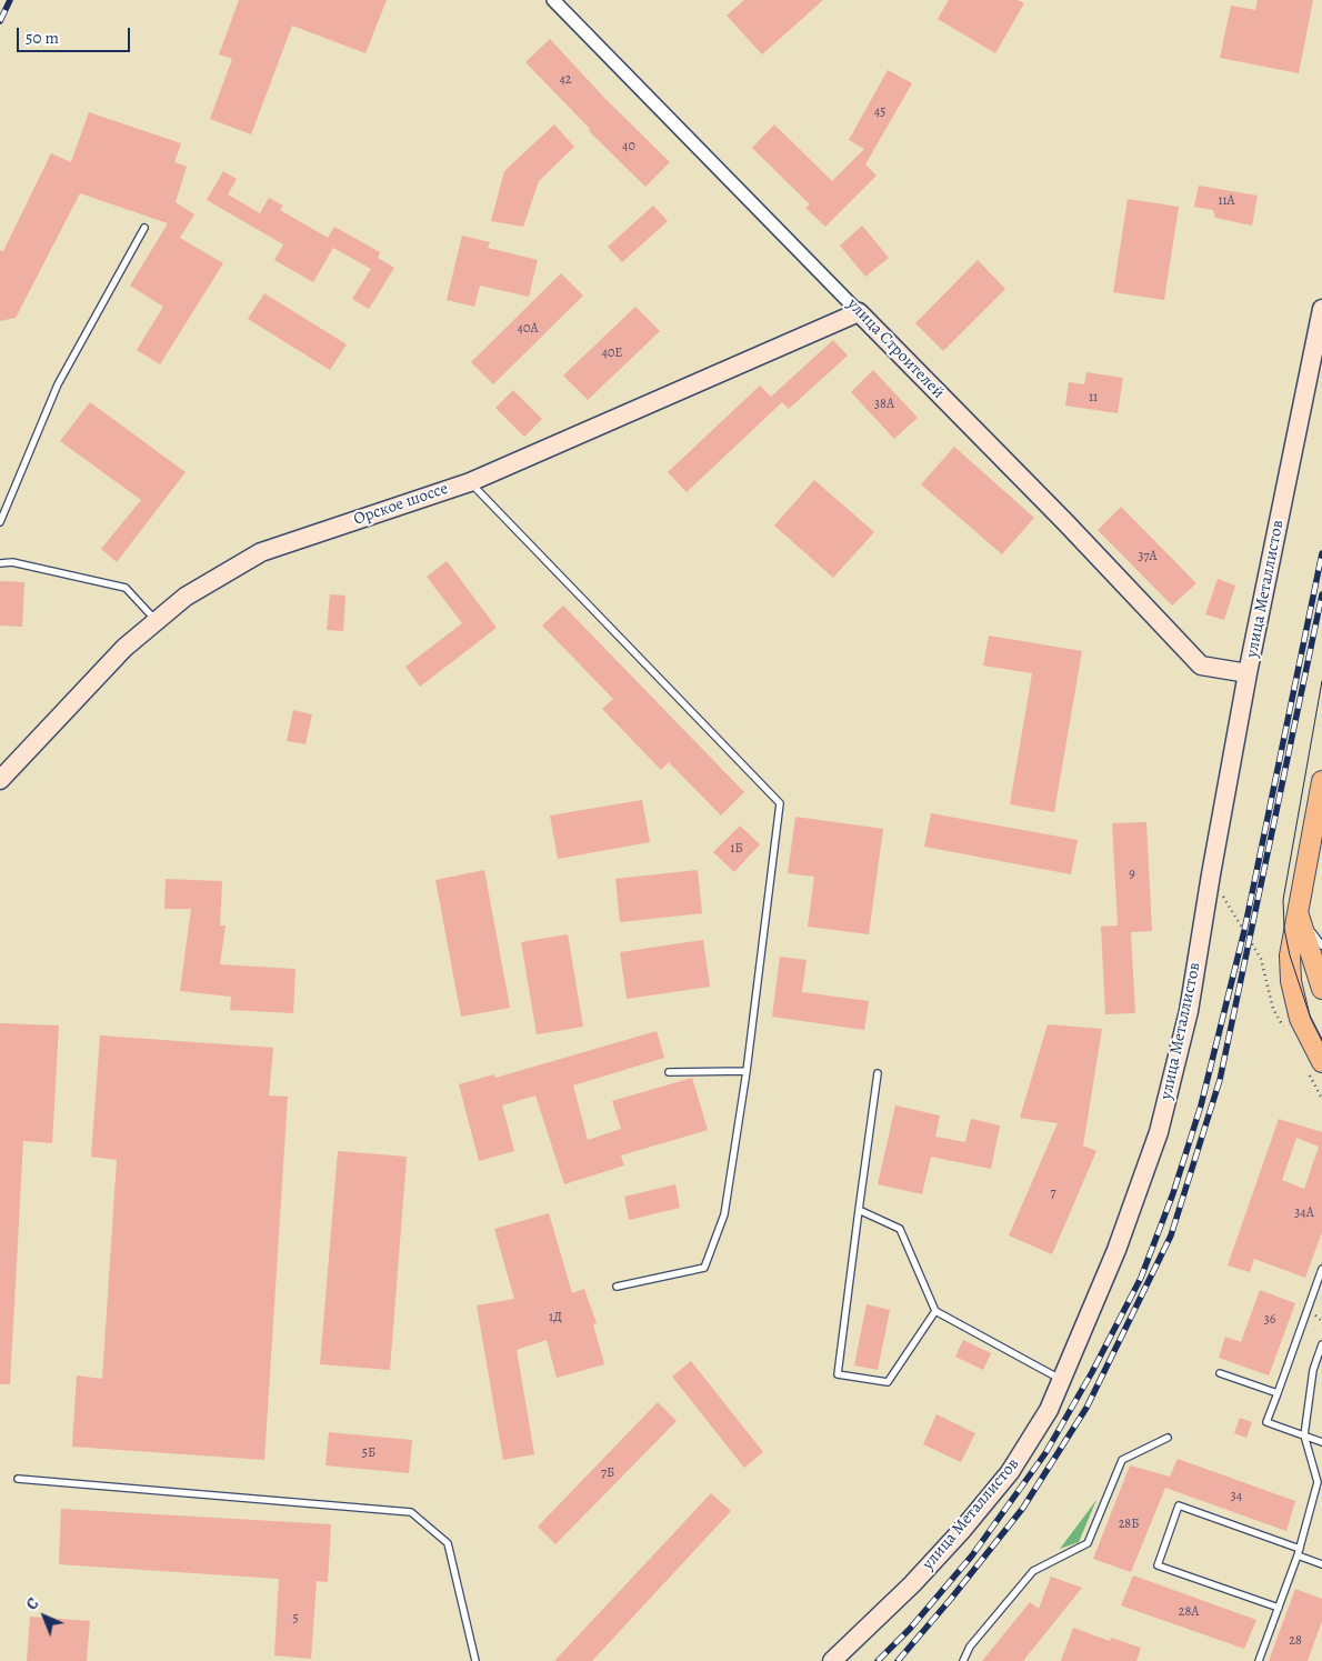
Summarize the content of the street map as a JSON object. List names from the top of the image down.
{
  "streets": {
    "street": ["улица Строителей", "Орское шоссе", "улица Металлистов"]
  },
  "crossings": [
    ["улица Строителей", "Орское шоссе"],
    ["улица Строителей", "улица Металлистов"]
  ],
  "house_numbers": [
    "42",
    "45",
    "40",
    "11А",
    "40А",
    "40Е",
    "11",
    "38А",
    "37А",
    "1Б",
    "9",
    "7",
    "34А",
    "1Д",
    "36",
    "5Б",
    "7Б",
    "34",
    "28Б",
    "28А",
    "5",
    "28"
  ],
  "scale_bar": "50 m",
  "north": "top left"
}
